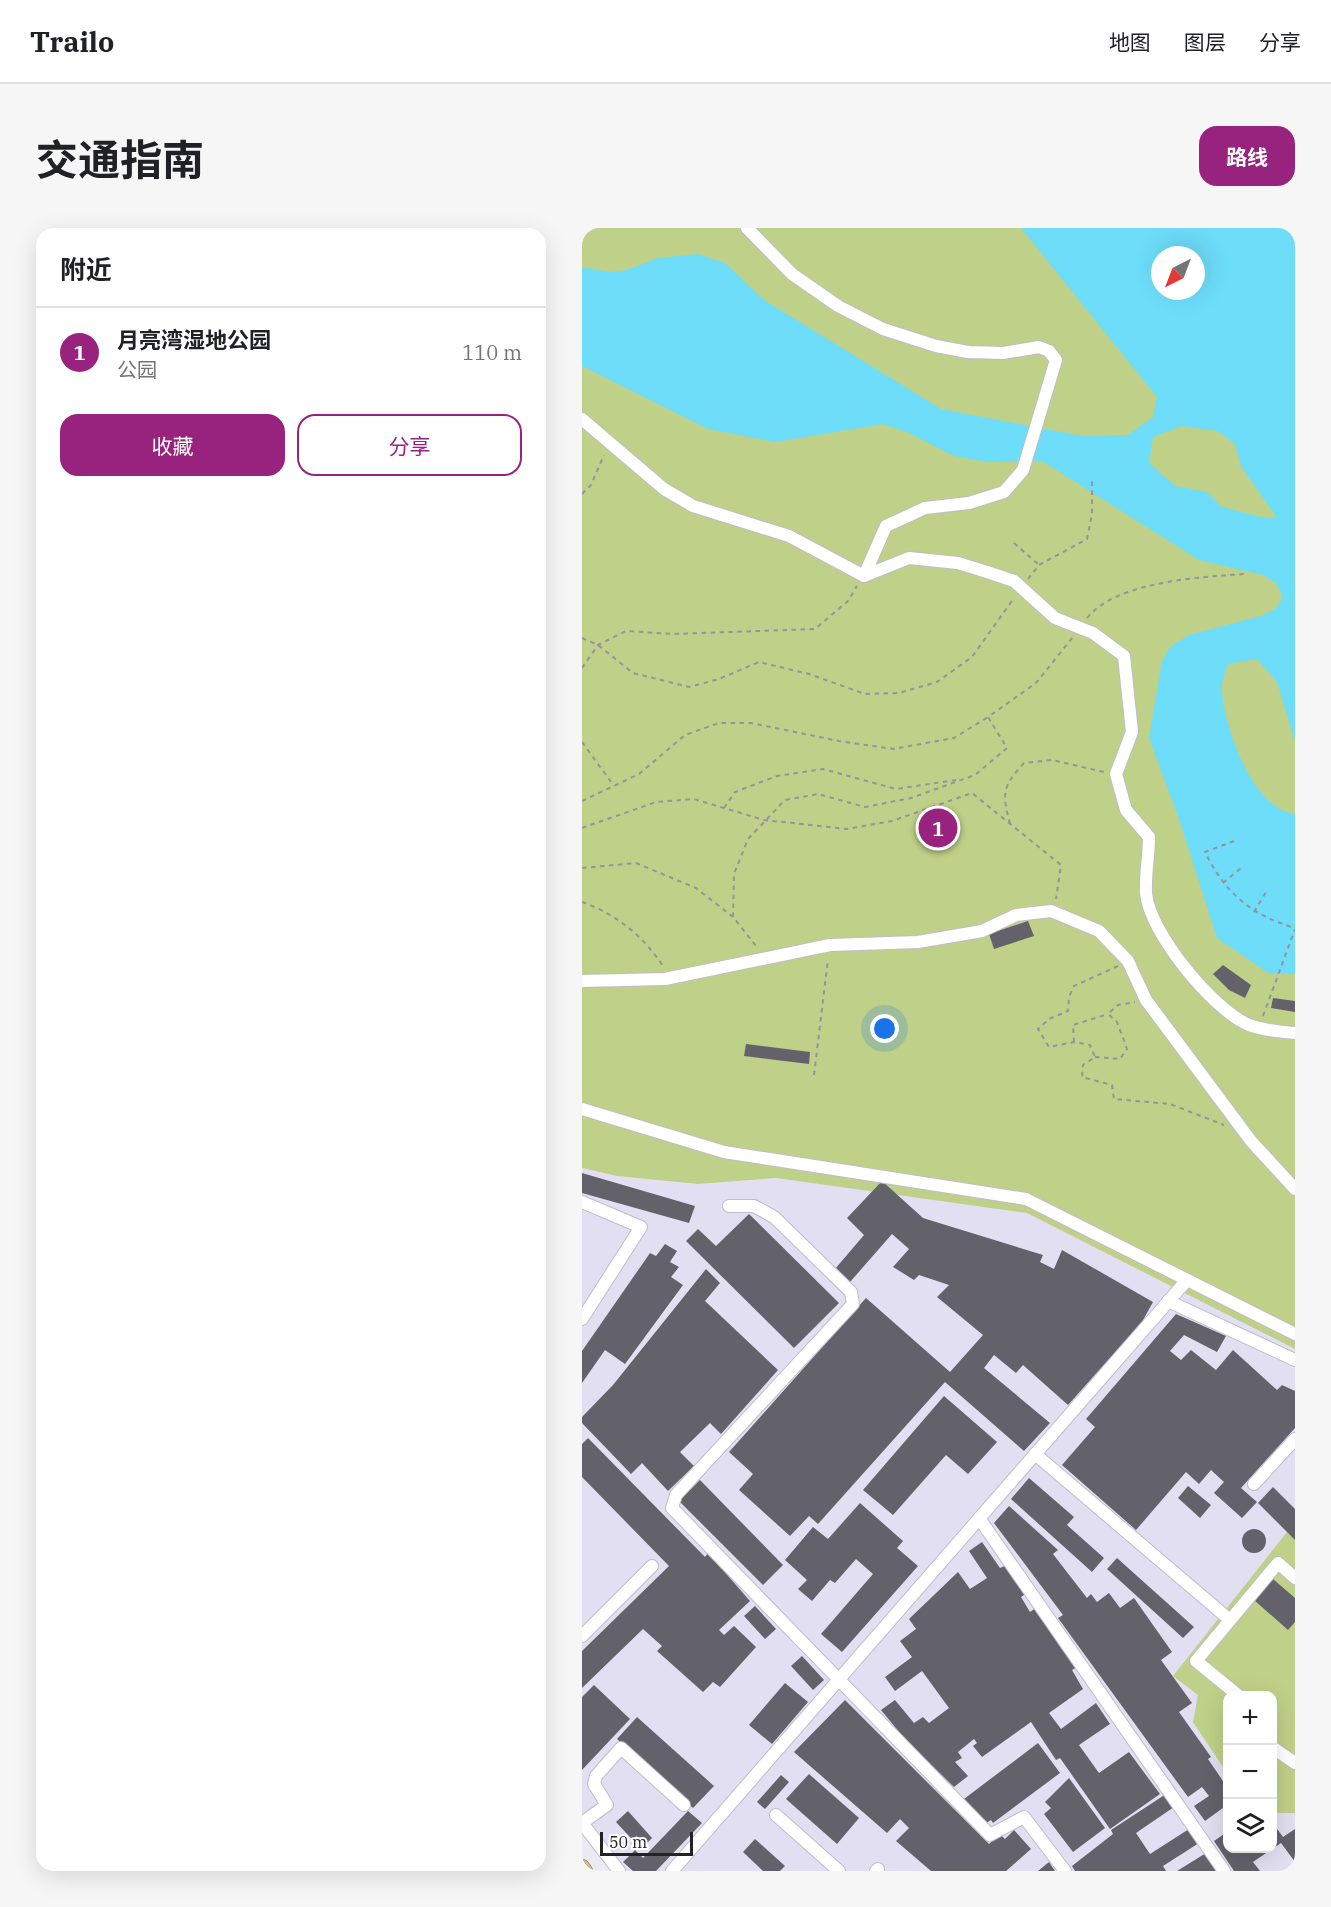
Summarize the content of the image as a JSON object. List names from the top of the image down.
{
  "scale_bar": "50 m",
  "north": "bottom left",
  "page": {
    "header": "Trailo",
    "nav": ["地图", "图层", "分享"],
    "title": "交通指南",
    "buttons": [
      "路线",
      ["收藏", "分享"]
    ],
    "heading": "附近",
    "list": [
      {
        "mark": "1",
        "name": "月亮湾湿地公园",
        "note": "公园",
        "value": "110 m"
      }
    ],
    "pins": "1",
    "map_buttons": ["+", "−"],
    "scale": "50 m"
  }
}
